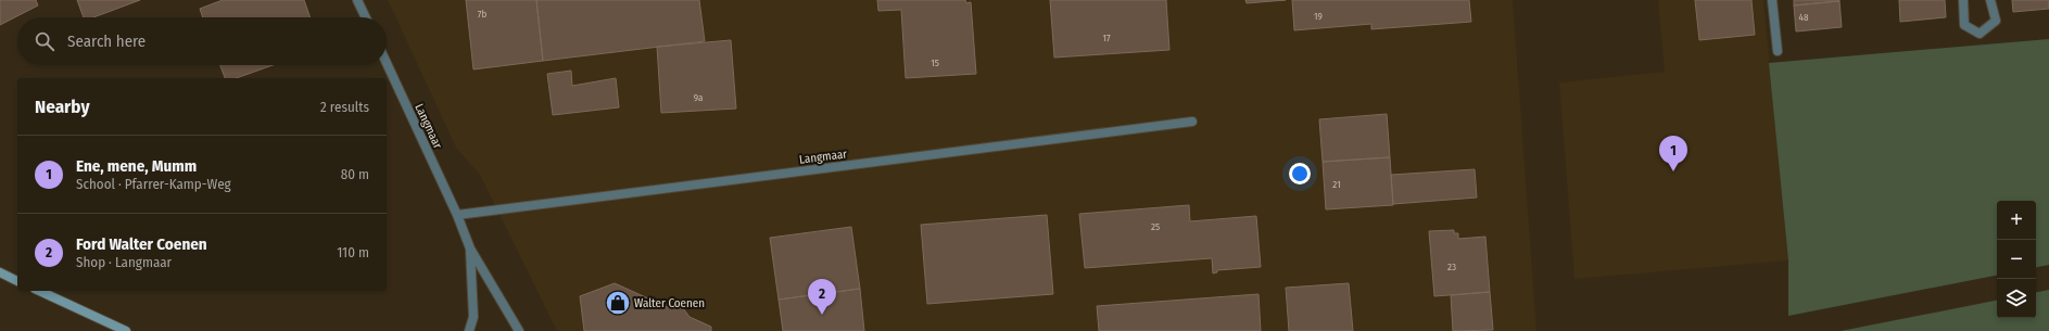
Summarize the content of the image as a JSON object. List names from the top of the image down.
{
  "streets": {
    "street": ["Langmaar"]
  },
  "places": {
    "shop": ["Walter Coenen"]
  },
  "house_numbers": [
    "7b",
    "19",
    "48",
    "17",
    "15",
    "9a",
    "21",
    "25",
    "23"
  ],
  "page": {
    "search": "Search here",
    "heading": ["Nearby", "2 results"],
    "list": [
      {
        "mark": "1",
        "name": "Ene, mene, Mumm",
        "note": "School · Pfarrer-Kamp-Weg",
        "value": "80 m"
      },
      {
        "mark": "2",
        "name": "Ford Walter Coenen",
        "note": "Shop · Langmaar",
        "value": "110 m"
      }
    ],
    "pins": ["1", "2"],
    "map_buttons": ["+", "−"]
  }
}
